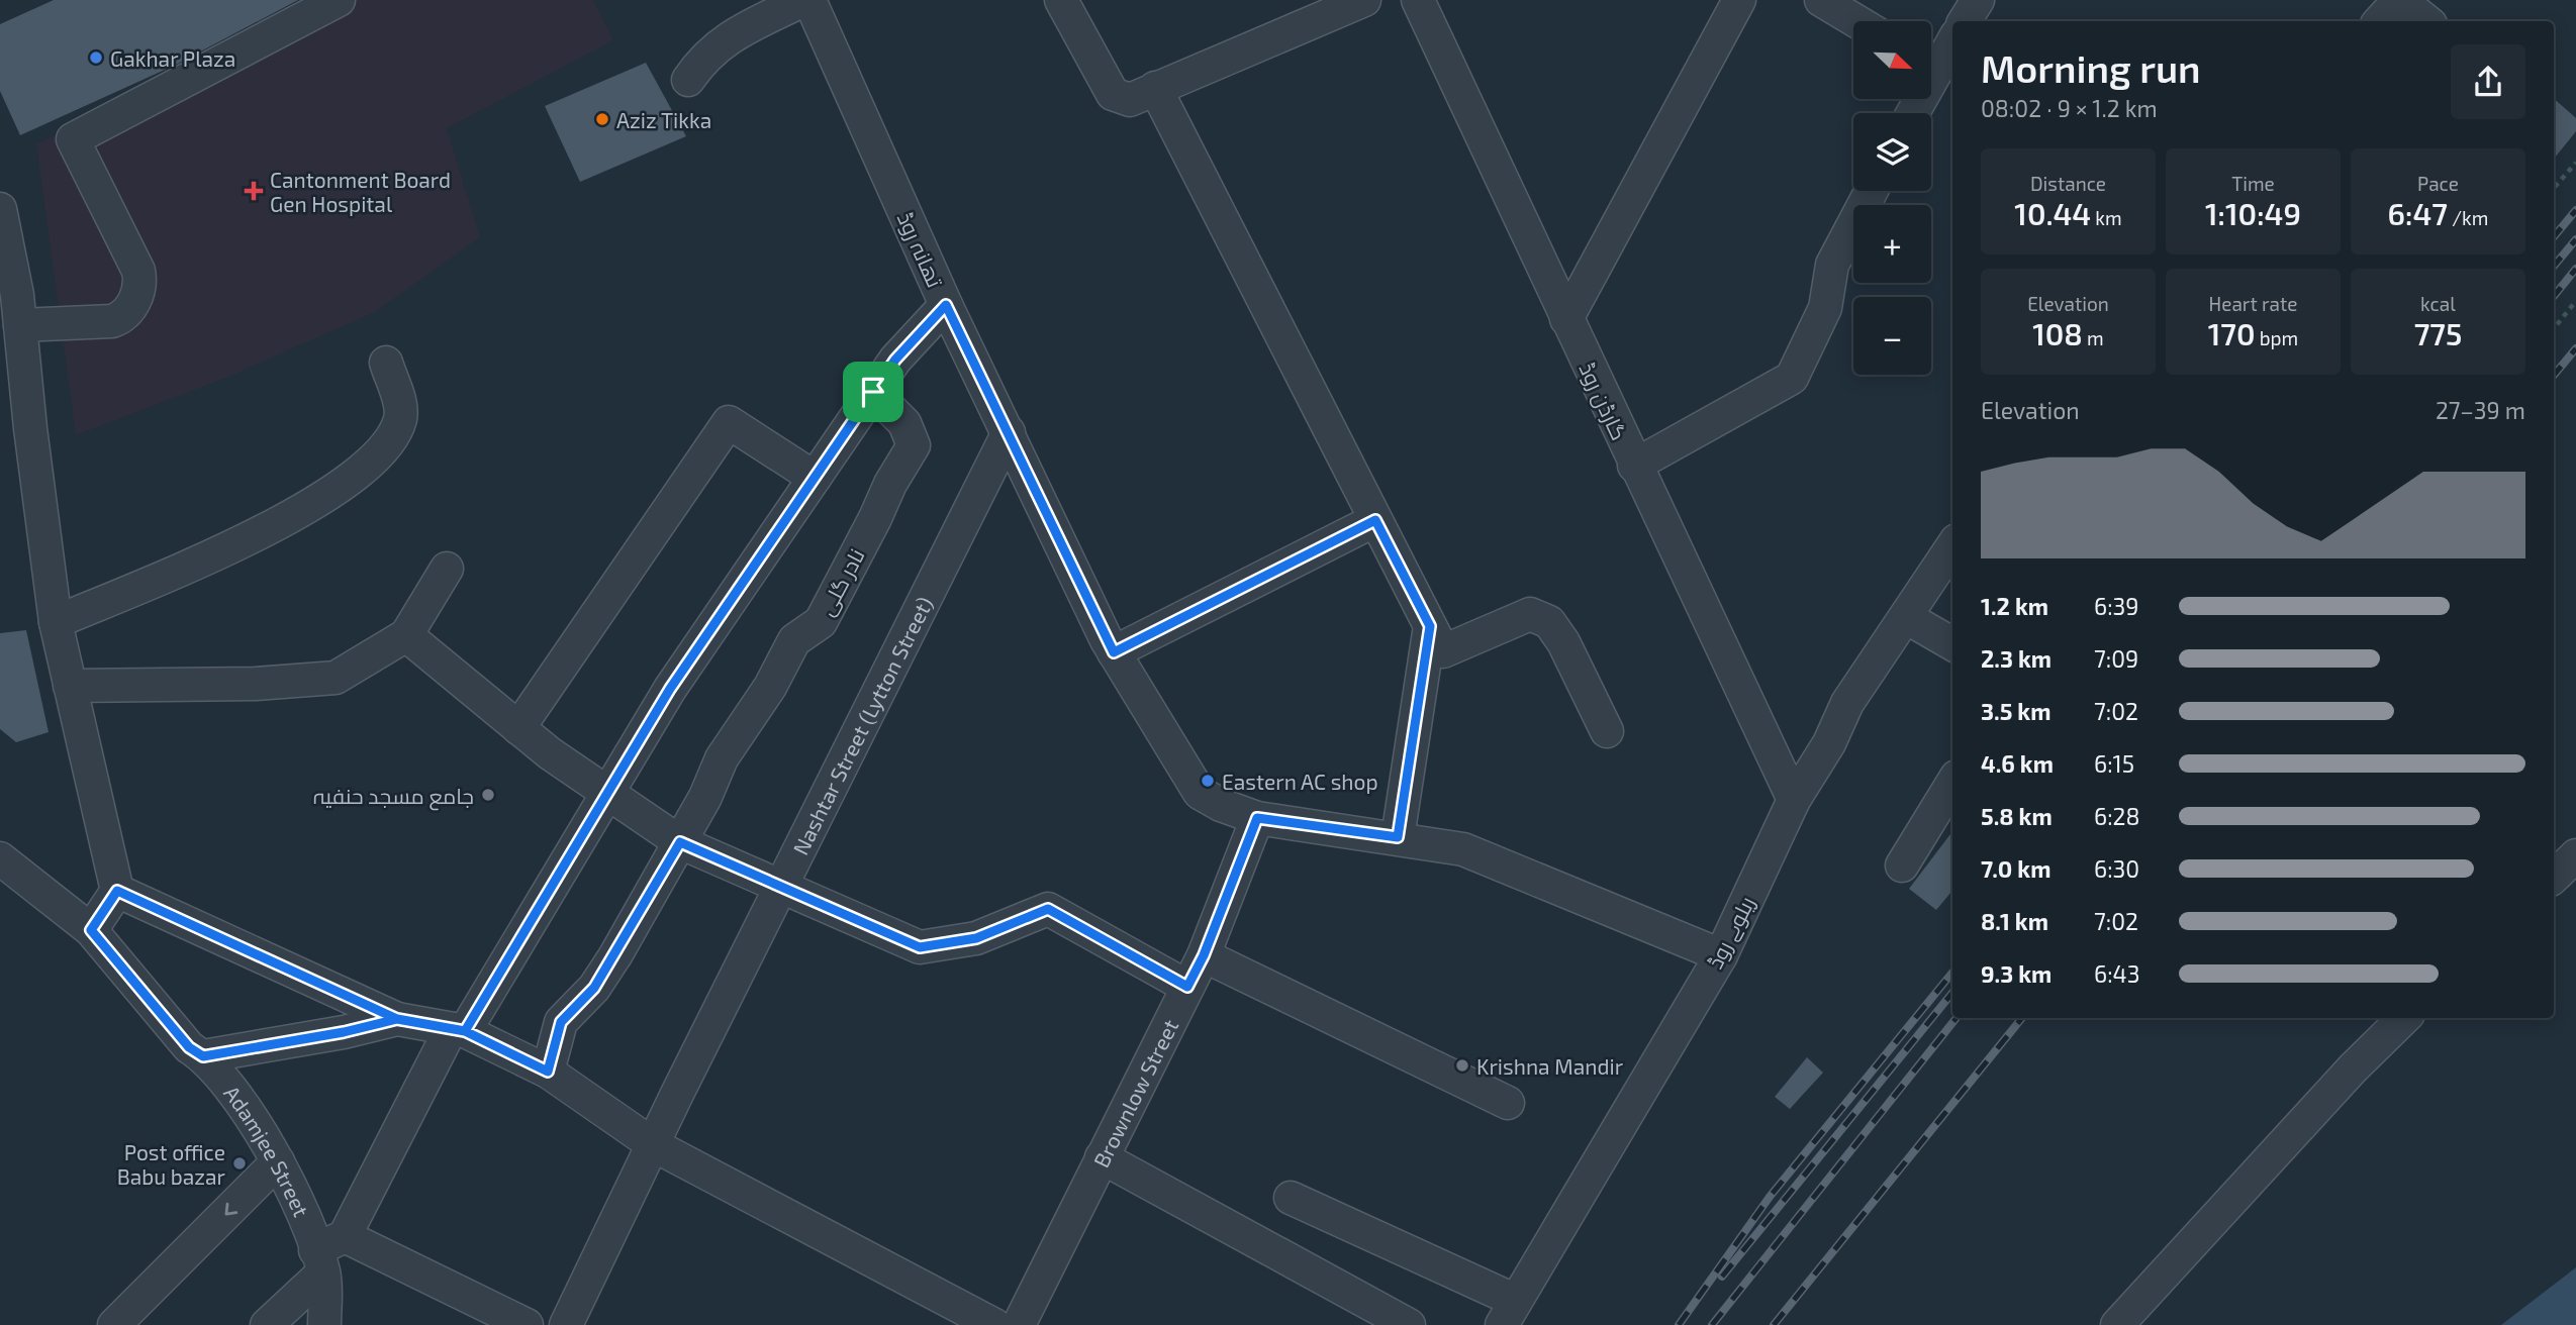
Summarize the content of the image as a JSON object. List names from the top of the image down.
{
  "streets": {
    "street": [
      "تھانہ روڈ",
      "گارڈن روڈ",
      "نادر گلی",
      "Nashtar Street (Lytton Street)",
      "ریلوے روڈ",
      "Brownlow Street",
      "Adamjee Street"
    ]
  },
  "crossings": [
    ["تھانہ روڈ", "Nashtar Street (Lytton Street)"],
    ["تھانہ روڈ", "Brownlow Street"],
    ["گارڈن روڈ", "ریلوے روڈ"]
  ],
  "places": {
    "other": [
      "Gakhar Plaza",
      "Aziz Tikka",
      "Eastern AC shop",
      "جامع مسجد حنفیہ",
      "Krishna Mandir",
      "Post office Babu bazar"
    ],
    "health": ["Cantonment Board Gen Hospital"]
  },
  "north": "bottom right",
  "page": {
    "map_buttons": ["+", "−"],
    "heading": ["Morning run", "08:02 · 9 × 1.2 km"],
    "stats": [
      ["Distance", "10.44 km"],
      ["Time", "1:10:49"],
      ["Pace", "6:47 /km"],
      ["Elevation", "108 m"],
      ["Heart rate", "170 bpm"],
      ["kcal", "775"]
    ],
    "chart": ["Elevation", "27–39 m"],
    "list": [
      {
        "name": "1.2 km",
        "note": "6:39"
      },
      {
        "name": "2.3 km",
        "note": "7:09"
      },
      {
        "name": "3.5 km",
        "note": "7:02"
      },
      {
        "name": "4.6 km",
        "note": "6:15"
      },
      {
        "name": "5.8 km",
        "note": "6:28"
      },
      {
        "name": "7.0 km",
        "note": "6:30"
      },
      {
        "name": "8.1 km",
        "note": "7:02"
      },
      {
        "name": "9.3 km",
        "note": "6:43"
      }
    ]
  }
}
